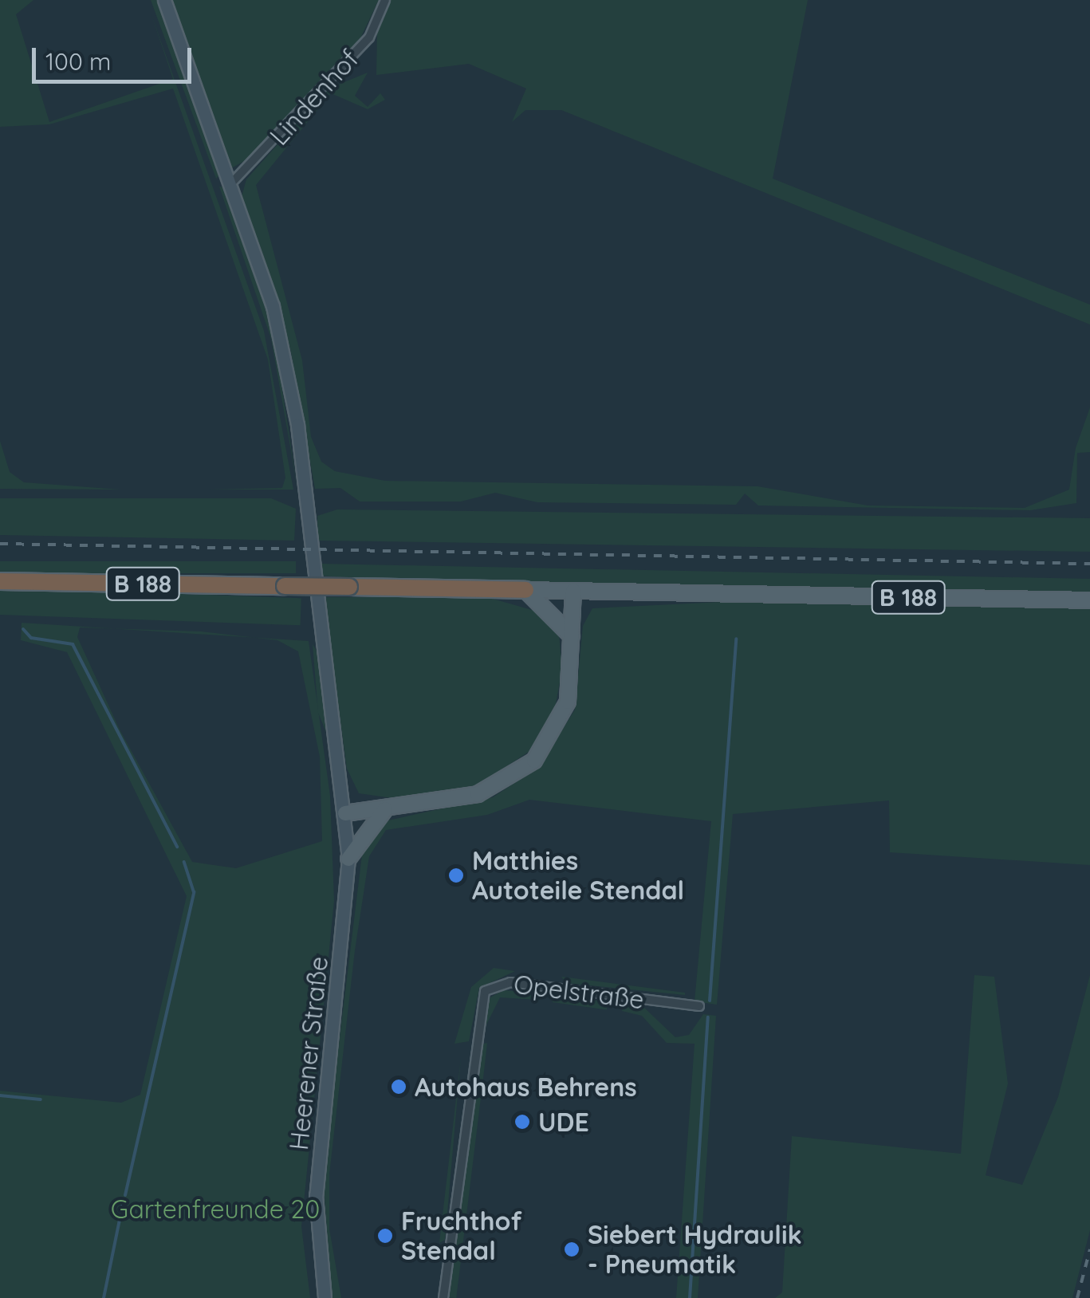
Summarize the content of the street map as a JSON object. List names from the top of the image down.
{
  "streets": {
    "highway": ["B 188"],
    "main road": ["Heerener Straße"],
    "street": ["Lindenhof", "Opelstraße"]
  },
  "crossings": [
    ["Lindenhof", "Heerener Straße"]
  ],
  "parks": ["Gartenfreunde 20"],
  "places": [
    "Matthies Autoteile Stendal",
    "Autohaus Behrens",
    "UDE",
    "Fruchthof Stendal",
    "Siebert Hydraulik - Pneumatik"
  ],
  "scale_bar": "100 m"
}
